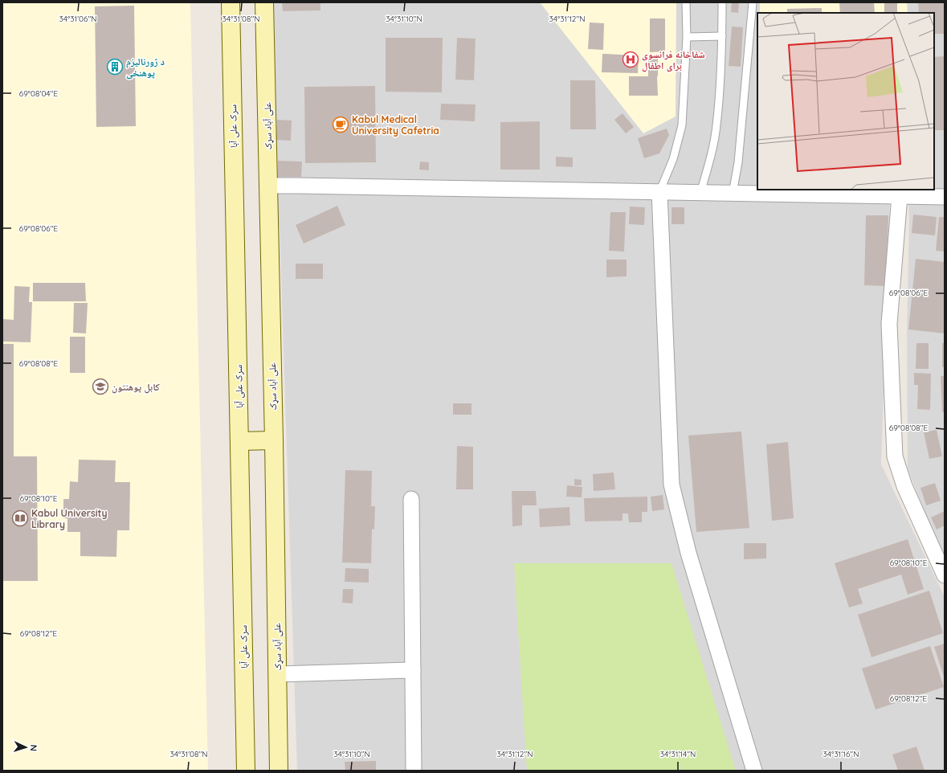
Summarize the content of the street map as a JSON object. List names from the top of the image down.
{
  "streets": {
    "street": ["سرک علی آبا", "علی آباد سړک"]
  },
  "places": {
    "hospital": ["شفاخانه فرانسوی برای اطفال"],
    "building": ["د ژورنالیزم پوهنحٔی"],
    "cafe": ["Kabul Medical University Cafetria"],
    "school or university": ["کابل پوهنتون"],
    "library": ["Kabul University Library"]
  },
  "north": "right",
  "coordinates": [
    "34°31'06\"N",
    "34°31'08\"N",
    "34°31'10\"N",
    "34°31'12\"N",
    "69°08'04\"E",
    "69°08'06\"E",
    "69°08'08\"E",
    "69°08'10\"E",
    "69°08'12\"E",
    "34°31'14\"N",
    "34°31'16\"N"
  ]
}
